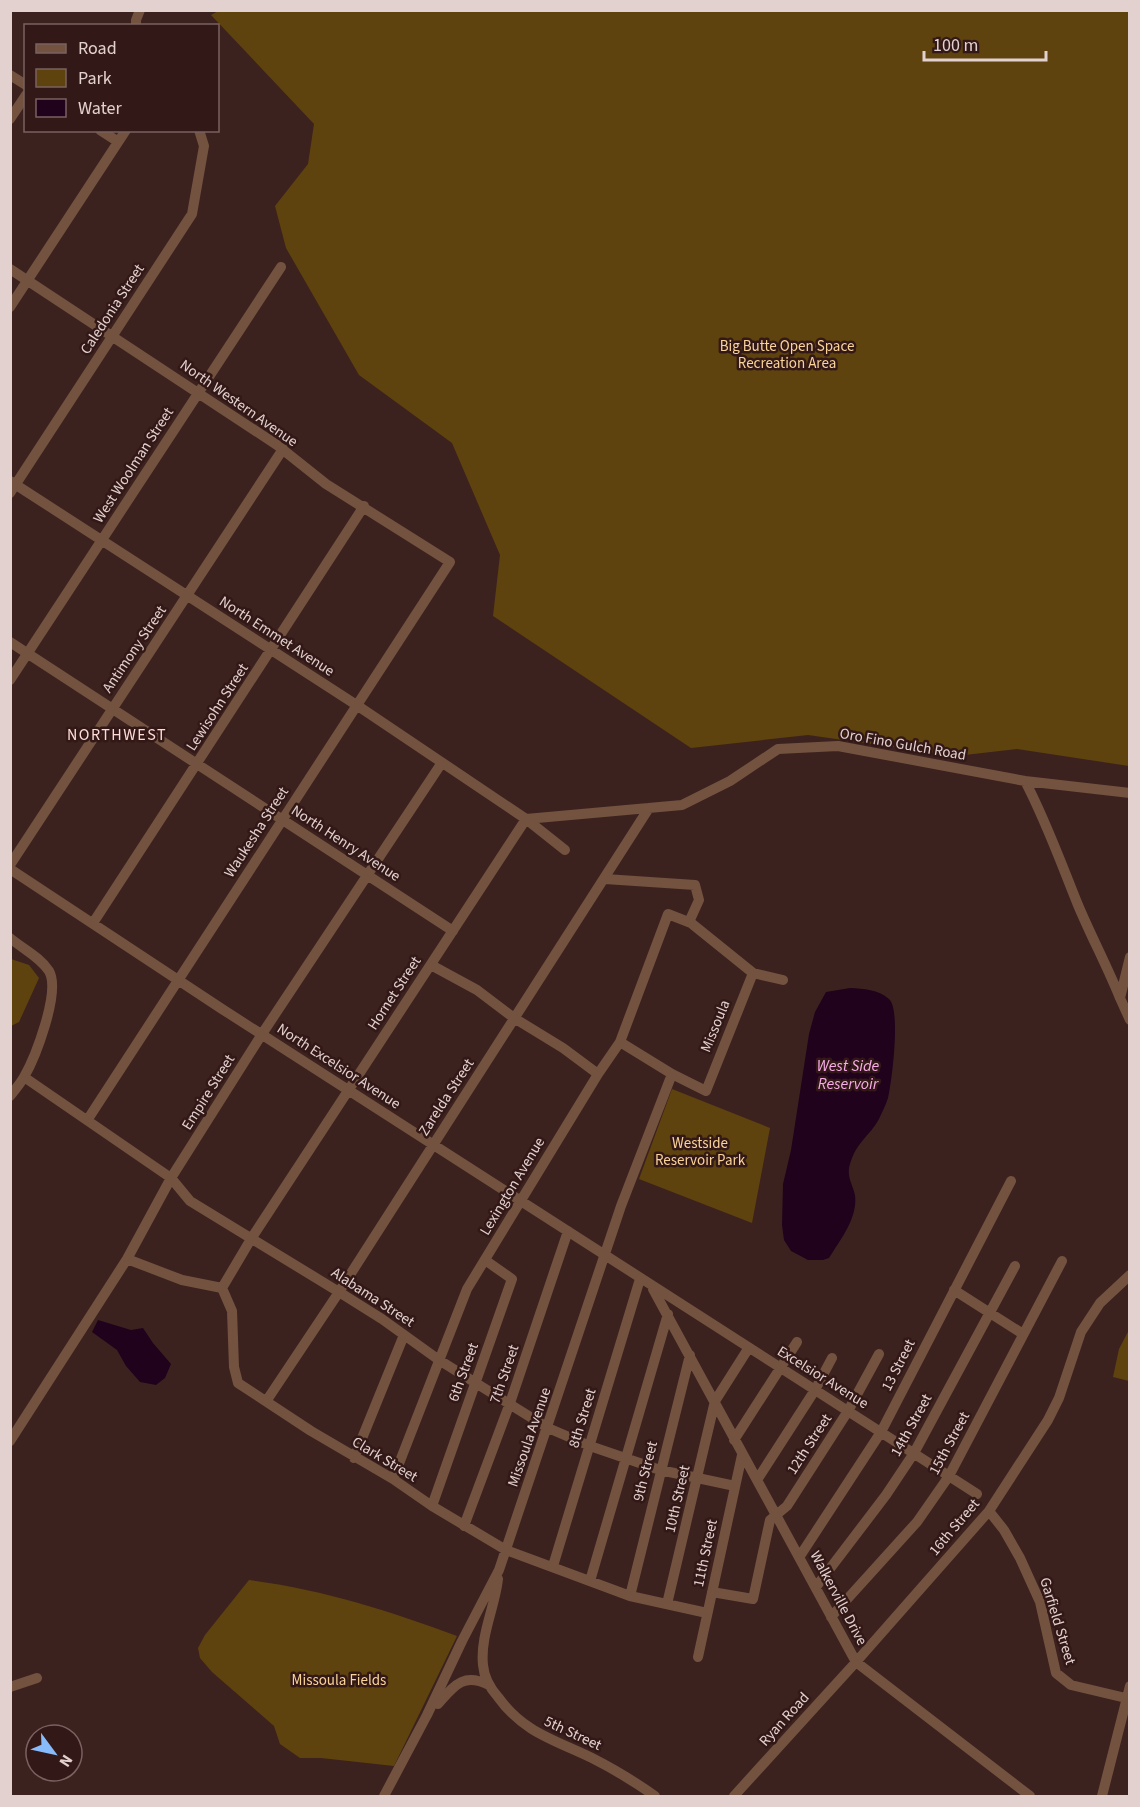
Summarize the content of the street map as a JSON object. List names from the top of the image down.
{
  "streets": {
    "street": [
      "Caledonia Street",
      "North Western Avenue",
      "West Woolman Street",
      "North Emmet Avenue",
      "Antimony Street",
      "Lewisohn Street",
      "Oro Fino Gulch Road",
      "Waukesha Street",
      "North Henry Avenue",
      "Hornet Street",
      "Missoula",
      "North Excelsior Avenue",
      "Empire Street",
      "Zarelda Street",
      "Lexington Avenue",
      "Alabama Street",
      "13 Street",
      "6th Street",
      "7th Street",
      "Excelsior Avenue",
      "8th Street",
      "14th Street",
      "Missoula Avenue",
      "15th Street",
      "12th Street",
      "Clark Street",
      "9th Street",
      "10th Street",
      "16th Street",
      "11th Street",
      "Walkerville Drive",
      "Garfield Street",
      "Ryan Road",
      "5th Street"
    ]
  },
  "crossings": [
    ["Caledonia Street", "North Western Avenue"],
    ["Caledonia Street", "North Emmet Avenue"],
    ["North Western Avenue", "West Woolman Street"],
    ["North Western Avenue", "Antimony Street"],
    ["North Western Avenue", "Lewisohn Street"],
    ["North Western Avenue", "Waukesha Street"],
    ["West Woolman Street", "North Emmet Avenue"],
    ["West Woolman Street", "North Henry Avenue"],
    ["North Emmet Avenue", "Antimony Street"],
    ["North Emmet Avenue", "Lewisohn Street"],
    ["North Emmet Avenue", "Waukesha Street"],
    ["North Emmet Avenue", "Hornet Street"],
    ["North Emmet Avenue", "Empire Street"],
    ["Antimony Street", "North Henry Avenue"],
    ["Antimony Street", "North Excelsior Avenue"],
    ["Lewisohn Street", "North Henry Avenue"],
    ["Lewisohn Street", "North Excelsior Avenue"],
    ["Oro Fino Gulch Road", "Zarelda Street"],
    ["Waukesha Street", "North Henry Avenue"],
    ["Waukesha Street", "North Excelsior Avenue"],
    ["Waukesha Street", "Alabama Street"],
    ["North Henry Avenue", "Hornet Street"],
    ["North Henry Avenue", "Empire Street"],
    ["Hornet Street", "North Excelsior Avenue"],
    ["Hornet Street", "Alabama Street"],
    ["Hornet Street", "Clark Street"],
    ["Missoula", "Missoula Avenue"],
    ["North Excelsior Avenue", "Empire Street"],
    ["North Excelsior Avenue", "Zarelda Street"],
    ["North Excelsior Avenue", "Lexington Avenue"],
    ["North Excelsior Avenue", "7th Street"],
    ["North Excelsior Avenue", "Excelsior Avenue"],
    ["North Excelsior Avenue", "8th Street"],
    ["North Excelsior Avenue", "Missoula Avenue"],
    ["North Excelsior Avenue", "Walkerville Drive"],
    ["Empire Street", "Alabama Street"],
    ["Zarelda Street", "Alabama Street"],
    ["Zarelda Street", "Clark Street"],
    ["Lexington Avenue", "Alabama Street"],
    ["Lexington Avenue", "6th Street"],
    ["Lexington Avenue", "Clark Street"],
    ["Alabama Street", "6th Street"],
    ["Alabama Street", "7th Street"],
    ["Alabama Street", "8th Street"],
    ["Alabama Street", "Missoula Avenue"],
    ["Alabama Street", "9th Street"],
    ["Alabama Street", "10th Street"],
    ["Alabama Street", "11th Street"],
    ["13 Street", "Excelsior Avenue"],
    ["13 Street", "Walkerville Drive"],
    ["6th Street", "Clark Street"],
    ["7th Street", "Clark Street"],
    ["Excelsior Avenue", "14th Street"],
    ["Excelsior Avenue", "15th Street"],
    ["Excelsior Avenue", "12th Street"],
    ["Excelsior Avenue", "10th Street"],
    ["Excelsior Avenue", "Walkerville Drive"],
    ["8th Street", "Clark Street"],
    ["14th Street", "Walkerville Drive"],
    ["Missoula Avenue", "Clark Street"],
    ["Missoula Avenue", "5th Street"],
    ["15th Street", "Walkerville Drive"],
    ["12th Street", "Walkerville Drive"],
    ["Clark Street", "9th Street"],
    ["Clark Street", "10th Street"],
    ["Clark Street", "11th Street"],
    ["9th Street", "Walkerville Drive"],
    ["10th Street", "Walkerville Drive"],
    ["16th Street", "Walkerville Drive"],
    ["16th Street", "Garfield Street"],
    ["16th Street", "Ryan Road"],
    ["11th Street", "Walkerville Drive"],
    ["Walkerville Drive", "Ryan Road"]
  ],
  "districts": ["NORTHWEST"],
  "water": ["West Side Reservoir"],
  "parks": ["Big Butte Open Space Recreation Area", "Westside Reservoir Park", "Missoula Fields"],
  "legend": ["Road", "Park", "Water"],
  "scale_bar": "100 m",
  "north": "bottom right"
}
